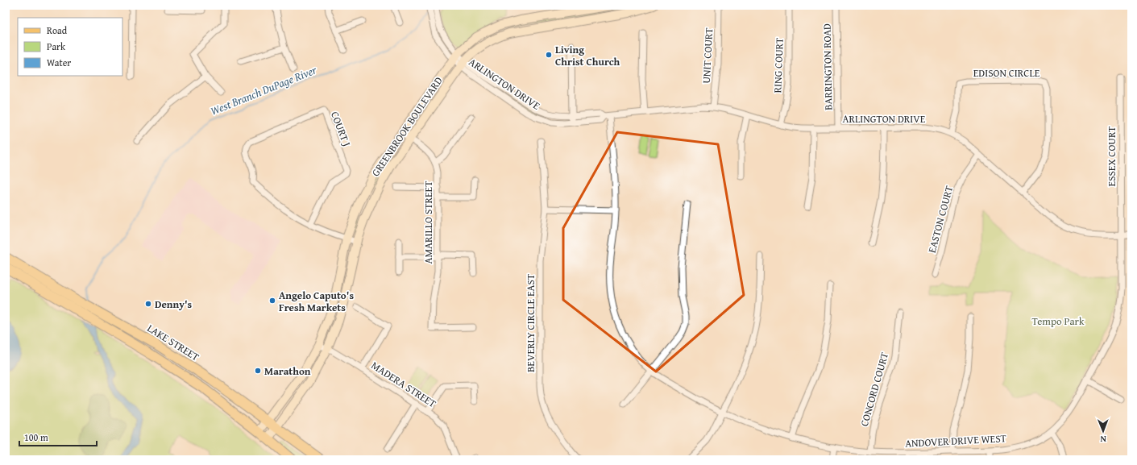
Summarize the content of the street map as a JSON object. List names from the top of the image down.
{
  "streets": {
    "main road": ["GREENBROOK BOULEVARD", "LAKE STREET"],
    "street": [
      "UNIT COURT",
      "RING COURT",
      "BARRINGTON ROAD",
      "EDISON CIRCLE",
      "ARLINGTON DRIVE",
      "COURT J",
      "ESSEX COURT",
      "EASTON COURT",
      "AMARILLO STREET",
      "BEVERLY CIRCLE EAST",
      "MADERA STREET",
      "CONCORD COURT",
      "ANDOVER DRIVE WEST"
    ]
  },
  "crossings": [
    ["UNIT COURT", "ARLINGTON DRIVE"],
    ["RING COURT", "ARLINGTON DRIVE"],
    ["BARRINGTON ROAD", "ARLINGTON DRIVE"],
    ["EDISON CIRCLE", "ARLINGTON DRIVE"],
    ["ARLINGTON DRIVE", "GREENBROOK BOULEVARD"],
    ["ARLINGTON DRIVE", "ESSEX COURT"],
    ["ARLINGTON DRIVE", "EASTON COURT"],
    ["ARLINGTON DRIVE", "ANDOVER DRIVE WEST"],
    ["GREENBROOK BOULEVARD", "AMARILLO STREET"],
    ["GREENBROOK BOULEVARD", "LAKE STREET"],
    ["GREENBROOK BOULEVARD", "MADERA STREET"],
    ["ESSEX COURT", "ANDOVER DRIVE WEST"],
    ["CONCORD COURT", "ANDOVER DRIVE WEST"]
  ],
  "water": ["West Branch DuPage River"],
  "parks": ["Tempo Park"],
  "places": [
    "Living Christ Church",
    "Angelo Caputo's Fresh Markets",
    "Denny's",
    "Marathon"
  ],
  "legend": ["Road", "Park", "Water"],
  "scale_bar": "100 m",
  "north": "bottom"
}
